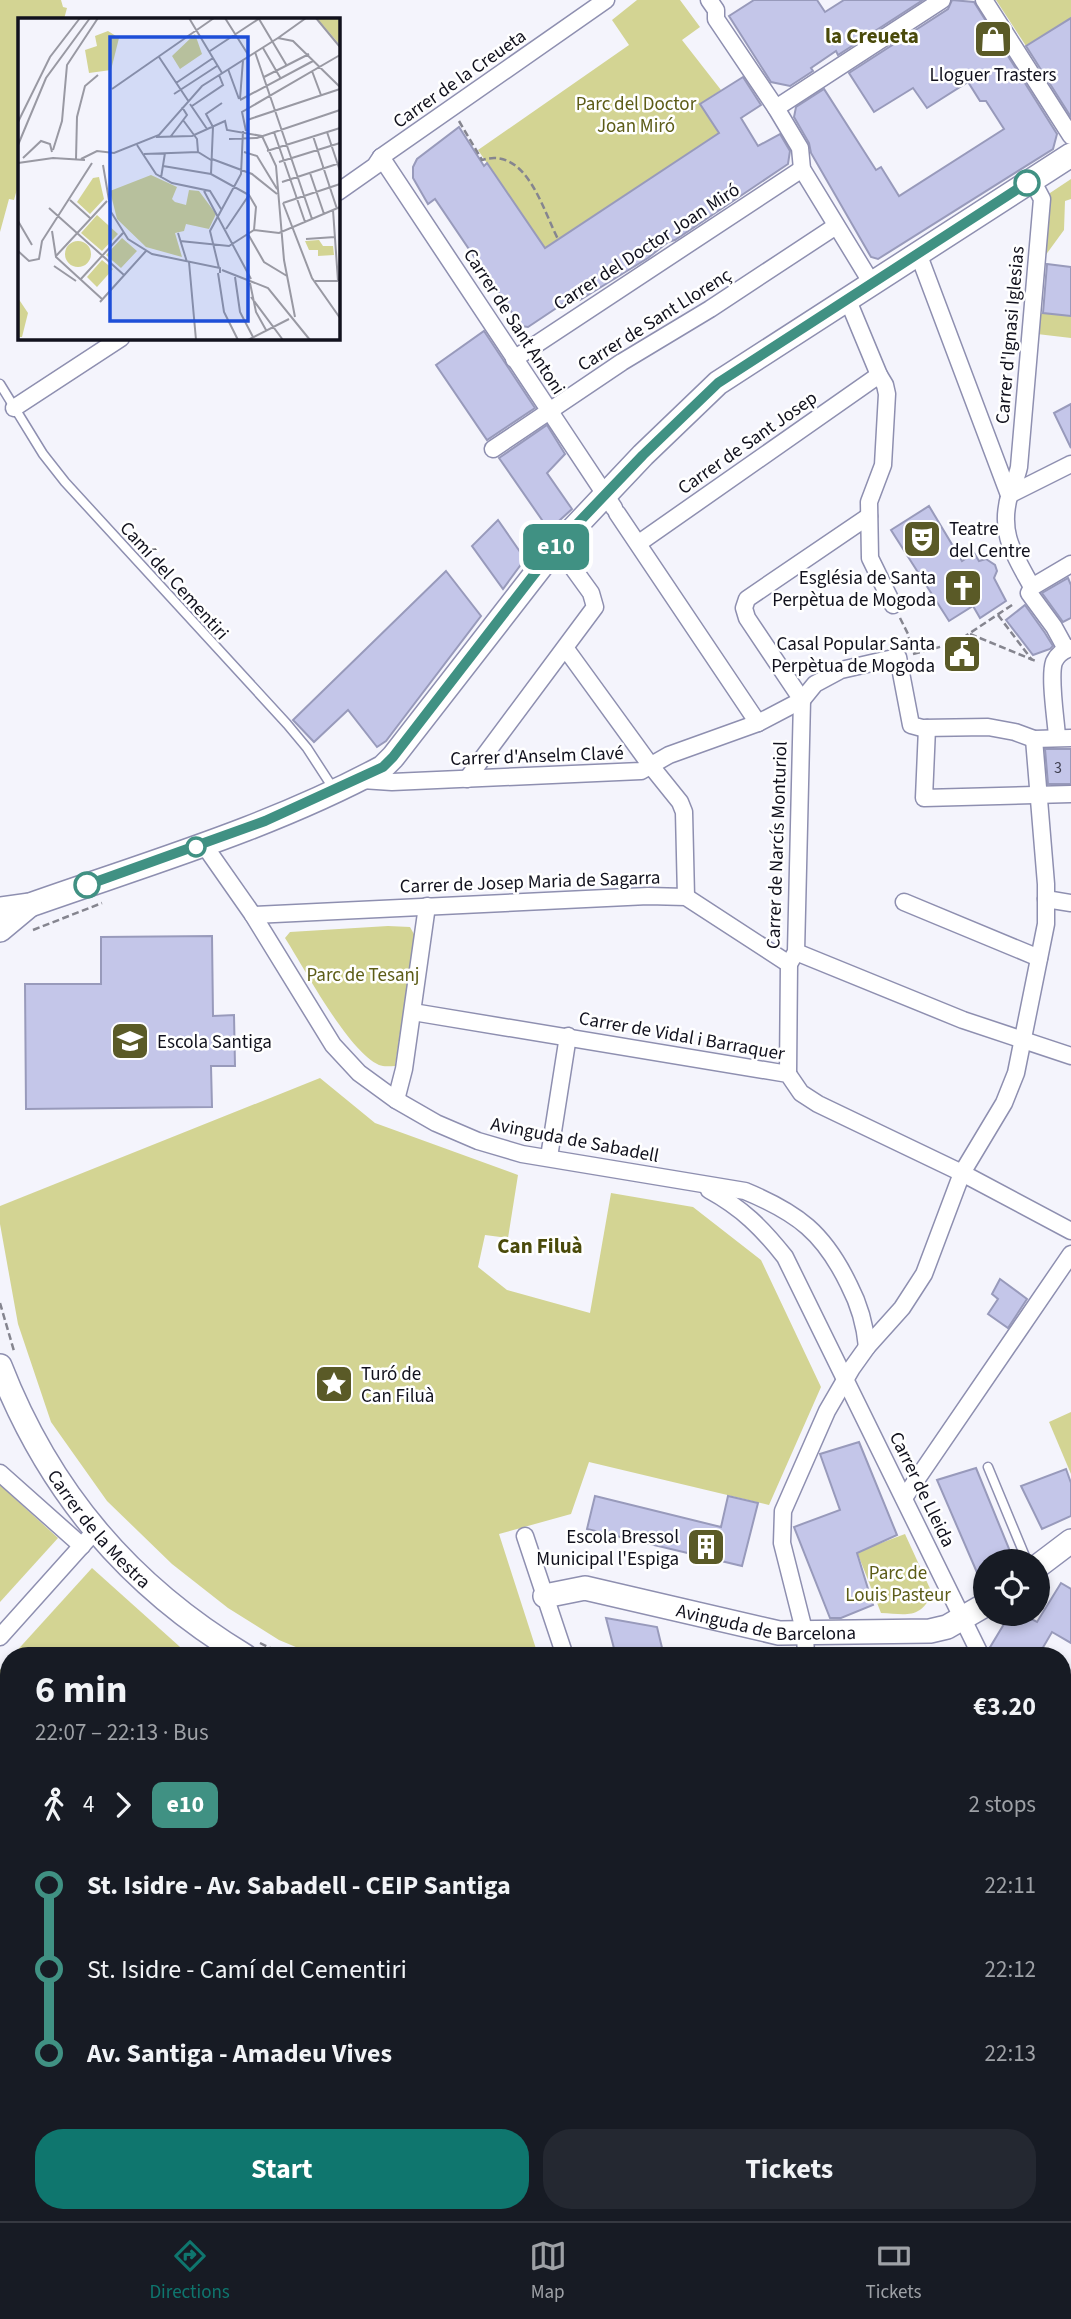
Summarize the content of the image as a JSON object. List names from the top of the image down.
{
  "streets": {
    "main road": ["Carrer de la Mestra", "Avinguda de Barcelona"],
    "street": [
      "Carrer de la Creueta",
      "Carrer del Doctor Joan Miró",
      "Carrer de Sant Llorenç",
      "Carrer de Sant Antoni",
      "Carrer d'Ignasi Iglesias",
      "Carrer de Sant Josep",
      "Carrer d'Anselm Clavé",
      "Carrer de Narcís Monturiol",
      "Carrer de Josep Maria de Sagarra",
      "Carrer de Vidal i Barraquer",
      "Avinguda de Sabadell",
      "Carrer de Lleida"
    ],
    "lane": ["Camí del Cementiri"]
  },
  "crossings": [
    ["Carrer de la Creueta", "Carrer de Sant Antoni"],
    ["Carrer del Doctor Joan Miró", "Carrer de Sant Antoni"],
    ["Carrer de Sant Llorenç", "Carrer de Sant Antoni"],
    ["Carrer de Sant Antoni", "Carrer de Sant Josep"],
    ["Carrer de Sant Antoni", "Carrer d'Anselm Clavé"],
    ["Carrer d'Anselm Clavé", "Carrer de Narcís Monturiol"],
    ["Carrer de Narcís Monturiol", "Carrer de Josep Maria de Sagarra"],
    ["Carrer de Narcís Monturiol", "Carrer de Vidal i Barraquer"],
    ["Carrer de Josep Maria de Sagarra", "Avinguda de Sabadell"],
    ["Avinguda de Sabadell", "Carrer de Lleida"],
    ["Carrer de Lleida", "Avinguda de Barcelona"]
  ],
  "districts": ["la Creueta", "Can Filuà"],
  "parks": ["Parc del Doctor Joan Miró", "Parc de Tesanj", "Parc de Louis Pasteur"],
  "places": {
    "shop": ["Lloguer Trasters"],
    "theatre": ["Teatre del Centre"],
    "church": ["Església de Santa Perpètua de Mogoda"],
    "public building": ["Casal Popular Santa Perpètua de Mogoda"],
    "school or university": ["Escola Santiga"],
    "place": ["Turó de Can Filuà"],
    "building": ["Escola Bressol Municipal l'Espiga"]
  },
  "lines": ["bus line e10"],
  "house_numbers": ["3"],
  "page": {
    "on_map": "e10",
    "heading": ["6 min", "22:07 – 22:13 · Bus", "€3.20"],
    "legs": ["4", "e10", "2 stops"],
    "list": [
      {
        "name": "St. Isidre - Av. Sabadell - CEIP Santiga",
        "value": "22:11"
      },
      {
        "name": "St. Isidre - Camí del Cementiri",
        "value": "22:12"
      },
      {
        "name": "Av. Santiga - Amadeu Vives",
        "value": "22:13"
      }
    ],
    "buttons": ["Start", "Tickets"],
    "tabs": ["Directions", "Map", "Tickets"]
  }
}
